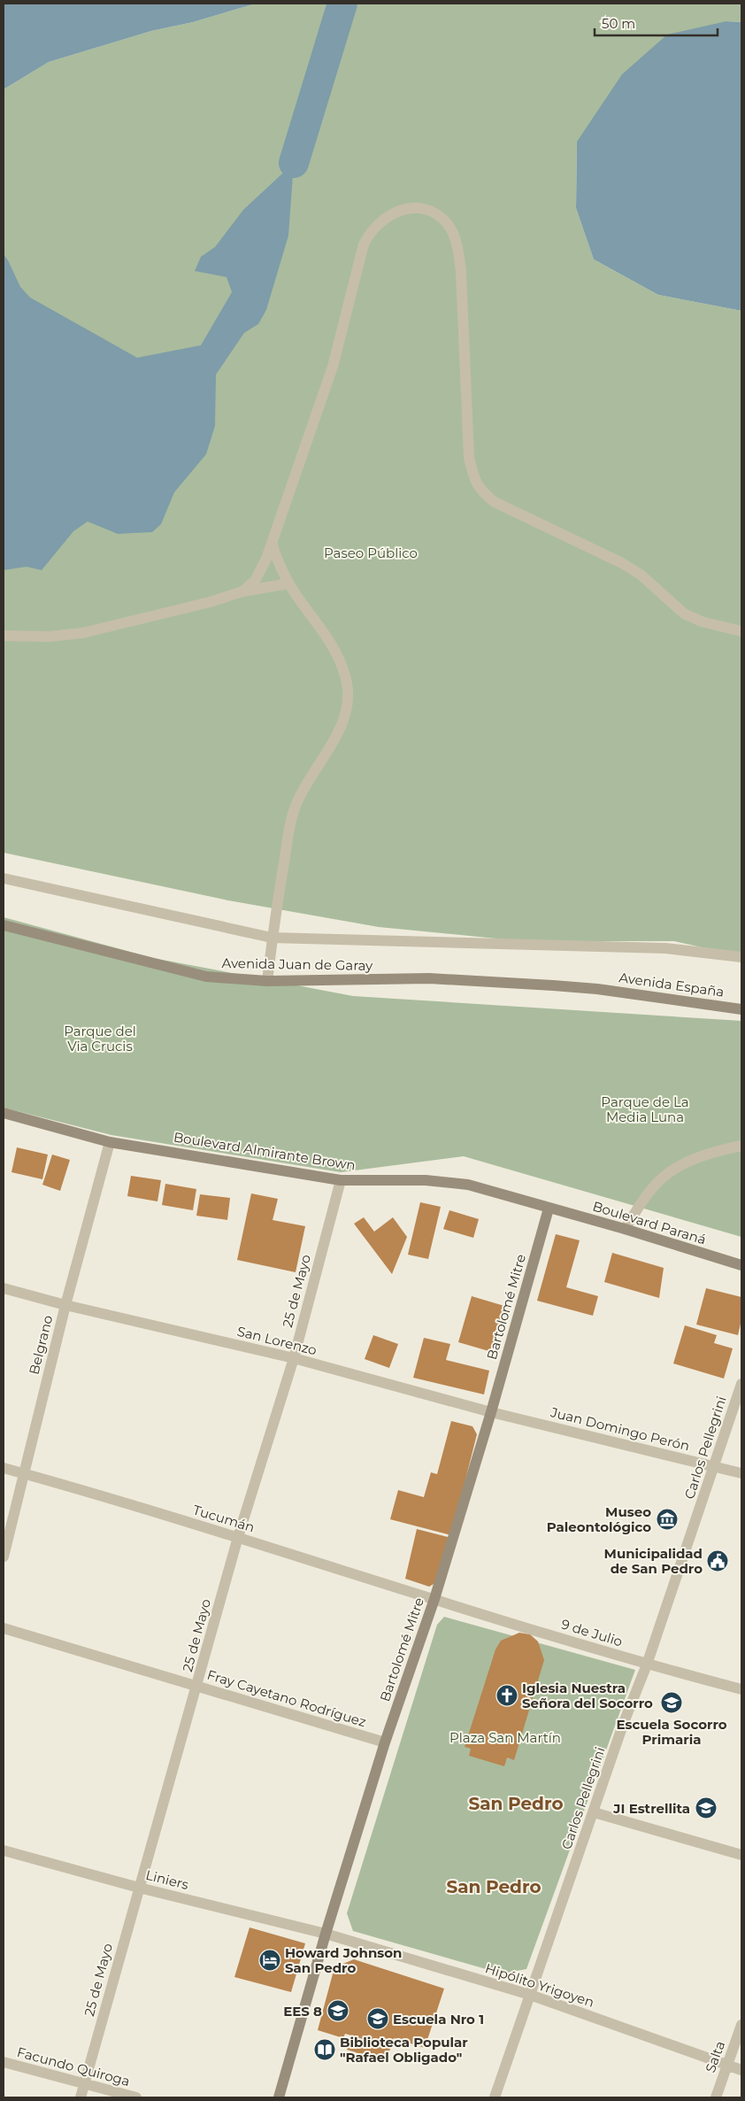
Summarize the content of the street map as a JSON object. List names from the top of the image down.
{
  "streets": {
    "main road": [
      "Avenida Juan de Garay",
      "Avenida España",
      "Boulevard Almirante Brown",
      "Boulevard Paraná",
      "Bartolomé Mitre"
    ],
    "street": [
      "25 de Mayo",
      "San Lorenzo",
      "Belgrano",
      "Juan Domingo Perón",
      "Carlos Pellegrini",
      "Tucumán",
      "9 de Julio",
      "Fray Cayetano Rodríguez",
      "Liniers",
      "Hipólito Yrigoyen",
      "Salta",
      "Facundo Quiroga"
    ]
  },
  "crossings": [
    ["Avenida Juan de Garay", "Avenida España"],
    ["Boulevard Almirante Brown", "Boulevard Paraná"],
    ["Boulevard Almirante Brown", "25 de Mayo"],
    ["Boulevard Almirante Brown", "Bartolomé Mitre"],
    ["Boulevard Almirante Brown", "Belgrano"],
    ["Boulevard Paraná", "Bartolomé Mitre"],
    ["25 de Mayo", "San Lorenzo"],
    ["25 de Mayo", "Tucumán"],
    ["25 de Mayo", "Fray Cayetano Rodríguez"],
    ["25 de Mayo", "Liniers"],
    ["25 de Mayo", "Facundo Quiroga"],
    ["Bartolomé Mitre", "San Lorenzo"],
    ["Bartolomé Mitre", "Juan Domingo Perón"],
    ["Bartolomé Mitre", "Tucumán"],
    ["Bartolomé Mitre", "9 de Julio"],
    ["Bartolomé Mitre", "Fray Cayetano Rodríguez"],
    ["Bartolomé Mitre", "Liniers"],
    ["Bartolomé Mitre", "Hipólito Yrigoyen"],
    ["San Lorenzo", "Belgrano"],
    ["San Lorenzo", "Juan Domingo Perón"],
    ["Belgrano", "Tucumán"],
    ["Juan Domingo Perón", "Carlos Pellegrini"],
    ["Carlos Pellegrini", "9 de Julio"],
    ["Carlos Pellegrini", "Hipólito Yrigoyen"],
    ["Tucumán", "9 de Julio"],
    ["Liniers", "Hipólito Yrigoyen"],
    ["Hipólito Yrigoyen", "Salta"]
  ],
  "districts": ["San Pedro", "San Pedro"],
  "parks": [
    "Paseo Público",
    "Parque del Via Crucis",
    "Parque de La Media Luna",
    "Plaza San Martín"
  ],
  "places": {
    "museum": ["Museo Paleontológico"],
    "public building": ["Municipalidad de San Pedro"],
    "church": ["Iglesia Nuestra Señora del Socorro"],
    "school or university": [
      "Escuela Socorro Primaria",
      "JI Estrellita",
      "EES 8",
      "Escuela Nro 1"
    ],
    "hotel": ["Howard Johnson San Pedro"],
    "library": ["Biblioteca Popular \"Rafael Obligado\""]
  },
  "scale_bar": "50 m"
}
